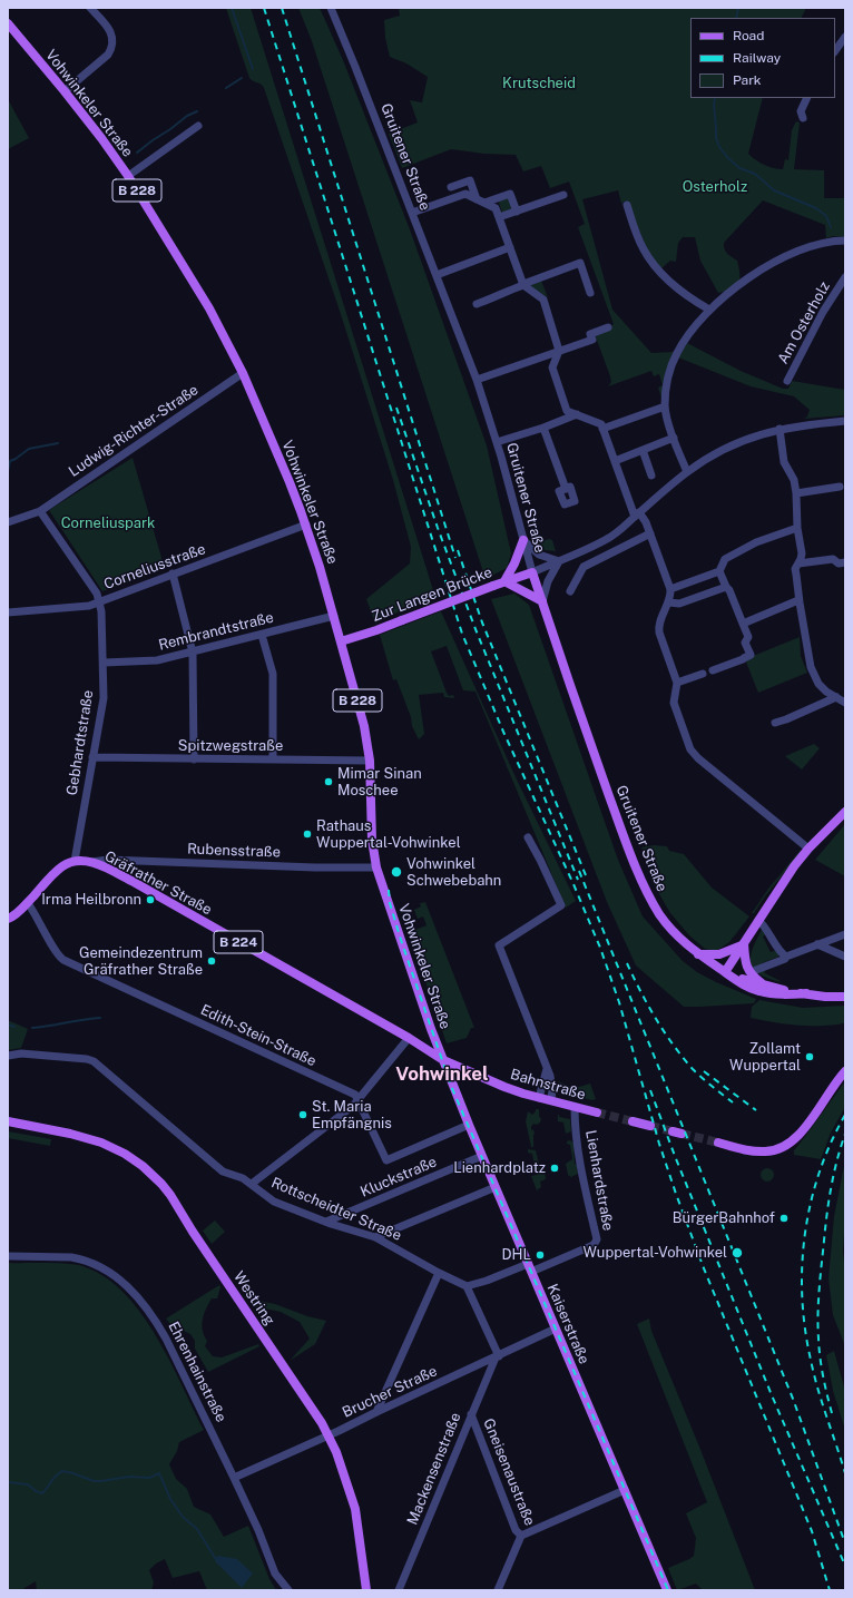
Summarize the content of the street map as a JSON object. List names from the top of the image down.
{
  "streets": {
    "main road": [
      "Vohwinkeler Straße",
      "Gruitener Straße",
      "B 228",
      "Zur Langen Brücke",
      "Gräfrather Straße",
      "B 224",
      "Bahnstraße",
      "Westring",
      "Kaiserstraße"
    ],
    "street": [
      "Am Osterholz",
      "Ludwig-Richter-Straße",
      "Corneliusstraße",
      "Rembrandtstraße",
      "Gebhardtstraße",
      "Spitzwegstraße",
      "Rubensstraße",
      "Edith-Stein-Straße",
      "Kluckstraße",
      "Lienhardstraße",
      "Rottscheidter Straße",
      "Ehrenhainstraße",
      "Brucher Straße",
      "Mackensenstraße",
      "Gneisenaustraße"
    ]
  },
  "crossings": [
    ["Vohwinkeler Straße", "Ludwig-Richter-Straße"],
    ["Vohwinkeler Straße", "Corneliusstraße"],
    ["Vohwinkeler Straße", "Zur Langen Brücke"],
    ["Vohwinkeler Straße", "Rembrandtstraße"],
    ["Vohwinkeler Straße", "Spitzwegstraße"],
    ["Vohwinkeler Straße", "Rubensstraße"],
    ["Vohwinkeler Straße", "Gräfrather Straße"],
    ["Vohwinkeler Straße", "Bahnstraße"],
    ["Vohwinkeler Straße", "Kaiserstraße"],
    ["Gruitener Straße", "Zur Langen Brücke"],
    ["Corneliusstraße", "Gebhardtstraße"],
    ["Rembrandtstraße", "Gebhardtstraße"],
    ["Gebhardtstraße", "Spitzwegstraße"],
    ["Gebhardtstraße", "Gräfrather Straße"],
    ["Rubensstraße", "Gräfrather Straße"],
    ["Gräfrather Straße", "Bahnstraße"],
    ["Gräfrather Straße", "Kaiserstraße"],
    ["Bahnstraße", "Lienhardstraße"],
    ["Bahnstraße", "Kaiserstraße"],
    ["Kluckstraße", "Rottscheidter Straße"],
    ["Kluckstraße", "Kaiserstraße"],
    ["Lienhardstraße", "Kaiserstraße"],
    ["Westring", "Brucher Straße"],
    ["Kaiserstraße", "Brucher Straße"],
    ["Ehrenhainstraße", "Brucher Straße"],
    ["Brucher Straße", "Mackensenstraße"],
    ["Mackensenstraße", "Gneisenaustraße"]
  ],
  "districts": ["Vohwinkel"],
  "parks": ["Krutscheid", "Osterholz", "Corneliuspark"],
  "places": [
    "Mimar Sinan Moschee",
    "Rathaus Wuppertal-Vohwinkel",
    "Vohwinkel Schwebebahn",
    "Irma Heilbronn",
    "Gemeindezentrum Gräfrather Straße",
    "Zollamt Wuppertal",
    "St. Maria Empfängnis",
    "Lienhardplatz",
    "BürgerBahnhof",
    "Wuppertal-Vohwinkel",
    "DHL"
  ],
  "legend": ["Road", "Railway", "Park"]
}
